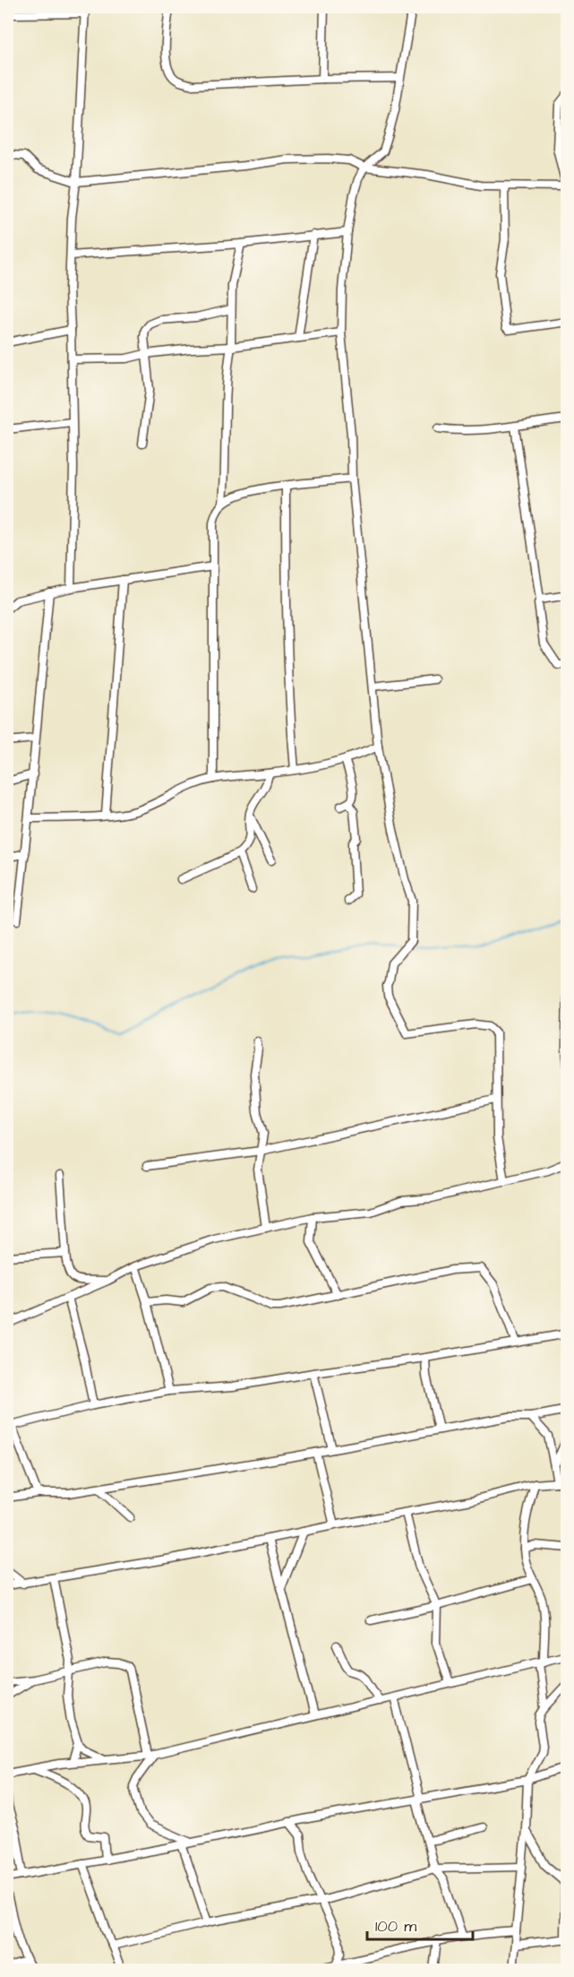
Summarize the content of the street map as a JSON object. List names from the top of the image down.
{
  "scale_bar": "100 m"
}
